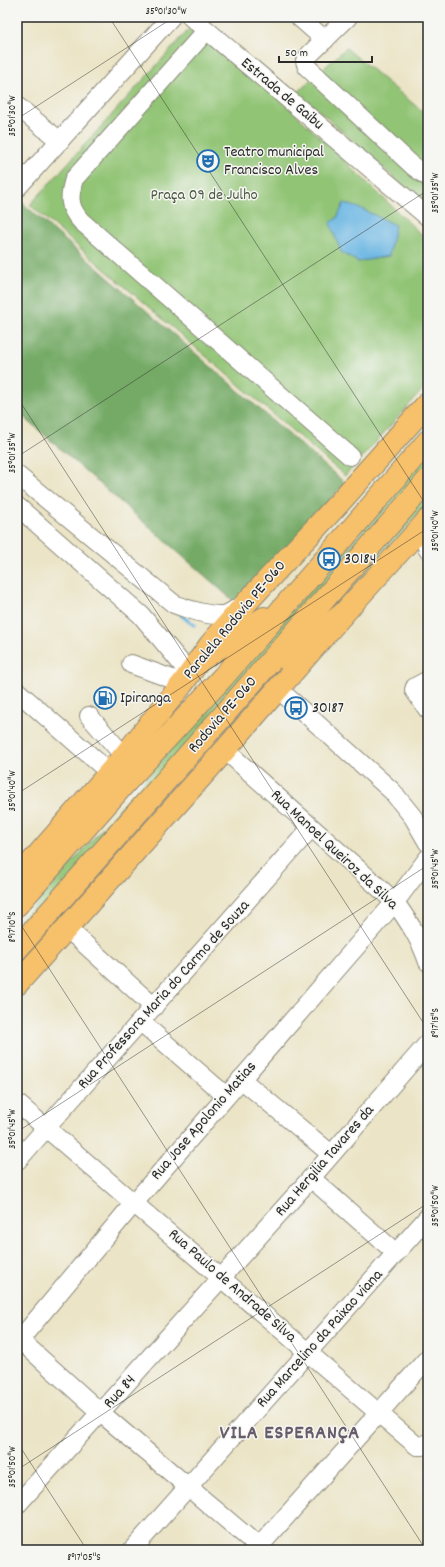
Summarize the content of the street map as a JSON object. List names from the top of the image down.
{
  "streets": {
    "main road": ["Paralela Rodovia PE-060", "Rodovia PE-060"],
    "street": [
      "Estrada de Gaibu",
      "Rua Manoel Queiroz da Silva",
      "Rua Professora Maria do Carmo de Souza",
      "Rua Jose Apolonio Matias",
      "Rua Hergilia Tavares da",
      "Rua Paulo de Andrade Silva",
      "Rua Marcelino da Paixao viana",
      "Rua 84"
    ]
  },
  "crossings": [
    ["Rua Manoel Queiroz da Silva", "Rua Professora Maria do Carmo de Souza"],
    ["Rua Manoel Queiroz da Silva", "Rua Jose Apolonio Matias"],
    ["Rua Professora Maria do Carmo de Souza", "Rua Paulo de Andrade Silva"],
    ["Rua Jose Apolonio Matias", "Rua Paulo de Andrade Silva"],
    ["Rua Hergilia Tavares da", "Rua Paulo de Andrade Silva"],
    ["Rua Hergilia Tavares da", "Rua 84"],
    ["Rua Paulo de Andrade Silva", "Rua Marcelino da Paixao viana"],
    ["Rua Paulo de Andrade Silva", "Rua 84"]
  ],
  "districts": ["VILA ESPERANÇA"],
  "parks": ["Praça 09 de Julho"],
  "places": {
    "theatre": ["Teatro municipal Francisco Alves"],
    "bus stop": ["30184", "30187"],
    "fuel station": ["Ipiranga"]
  },
  "scale_bar": "50 m",
  "coordinates": [
    "35°01'30\"W",
    "35°01'35\"W",
    "35°01'40\"W",
    "35°01'45\"W",
    "8°17'10\"S",
    "8°17'15\"S",
    "35°01'50\"W",
    "8°17'05\"S"
  ]
}
